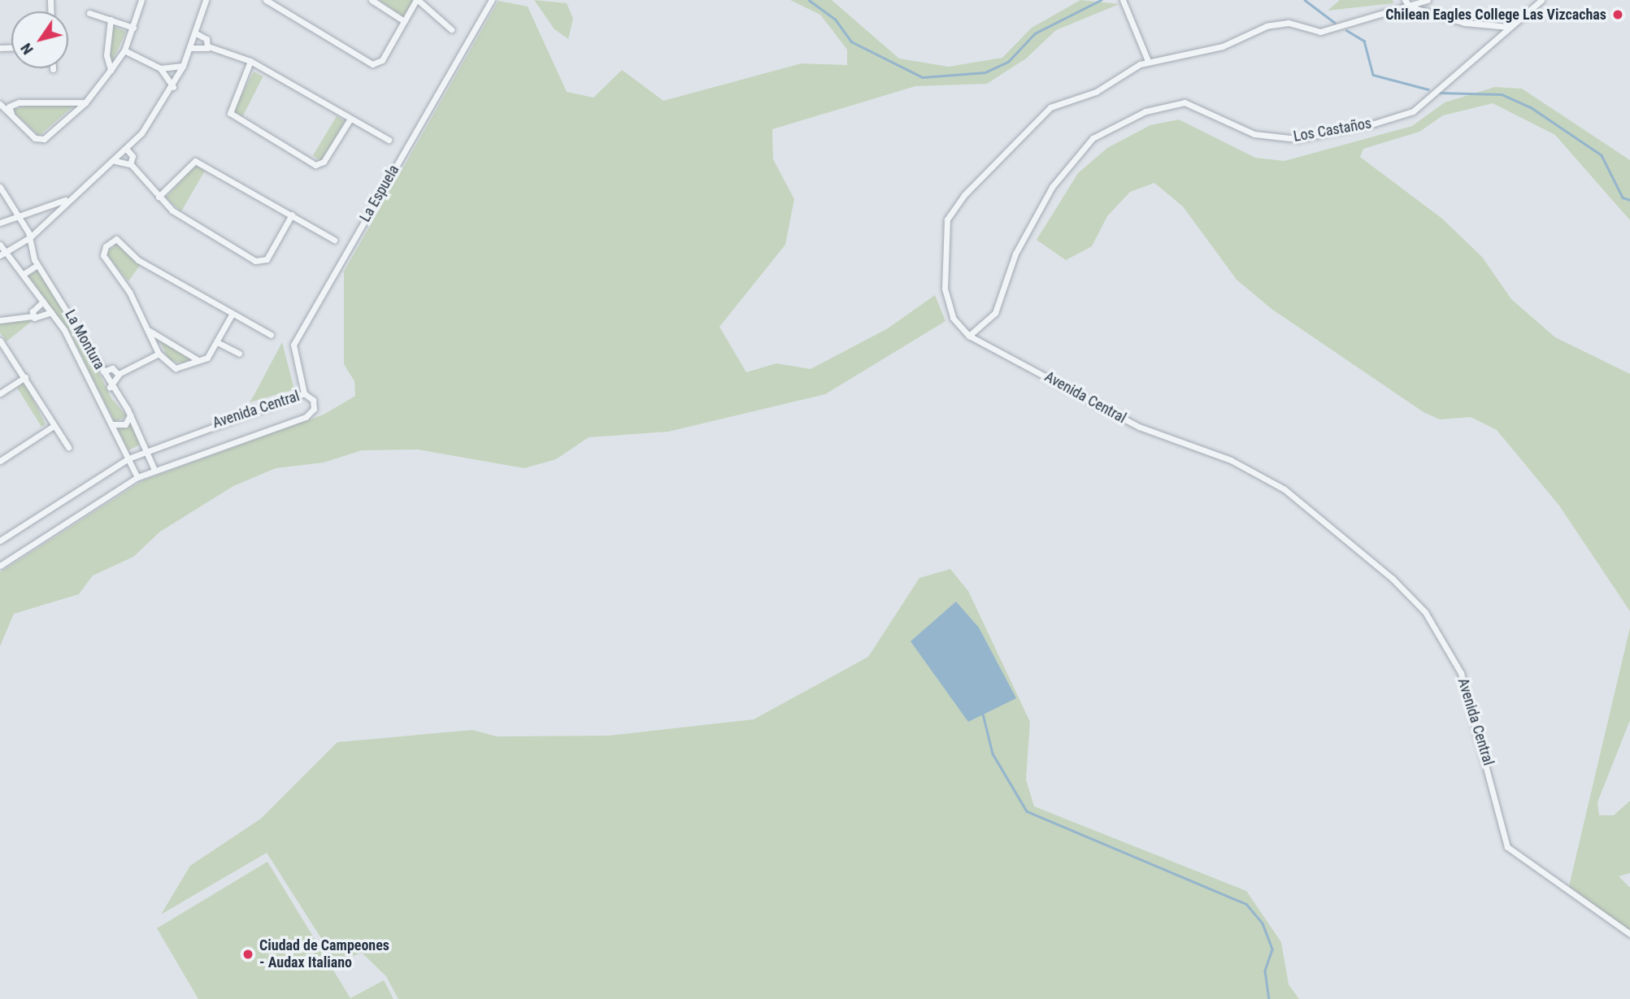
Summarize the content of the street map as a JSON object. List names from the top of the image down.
{
  "streets": {
    "street": [
      "Los Castaños",
      "La Espuela",
      "La Montura",
      "Avenida Central"
    ]
  },
  "crossings": [
    ["Los Castaños", "Avenida Central"],
    ["La Espuela", "Avenida Central"],
    ["La Montura", "Avenida Central"]
  ],
  "places": ["Chilean Eagles College Las Vizcachas", "Ciudad de Campeones - Audax Italiano"],
  "north": "bottom left"
}
